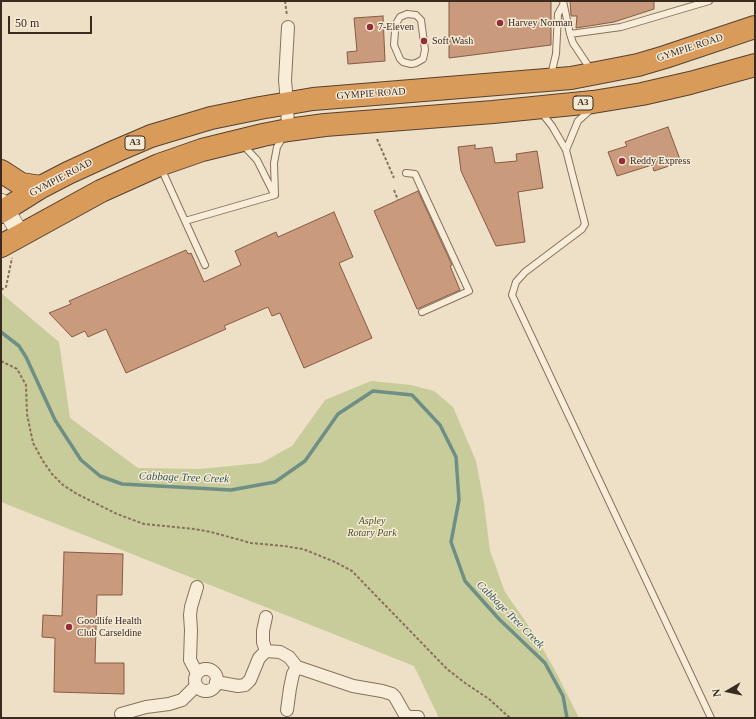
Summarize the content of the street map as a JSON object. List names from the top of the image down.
{
  "streets": {
    "highway": ["GYMPIE ROAD", "A3"]
  },
  "water": ["Cabbage Tree Creek"],
  "parks": ["Aspley Rotary Park"],
  "places": [
    "Harvey Norman",
    "7-Eleven",
    "Soft Wash",
    "Reddy Express",
    "Goodlife Health Club Carseldine"
  ],
  "scale_bar": "50 m",
  "north": "left"
}
